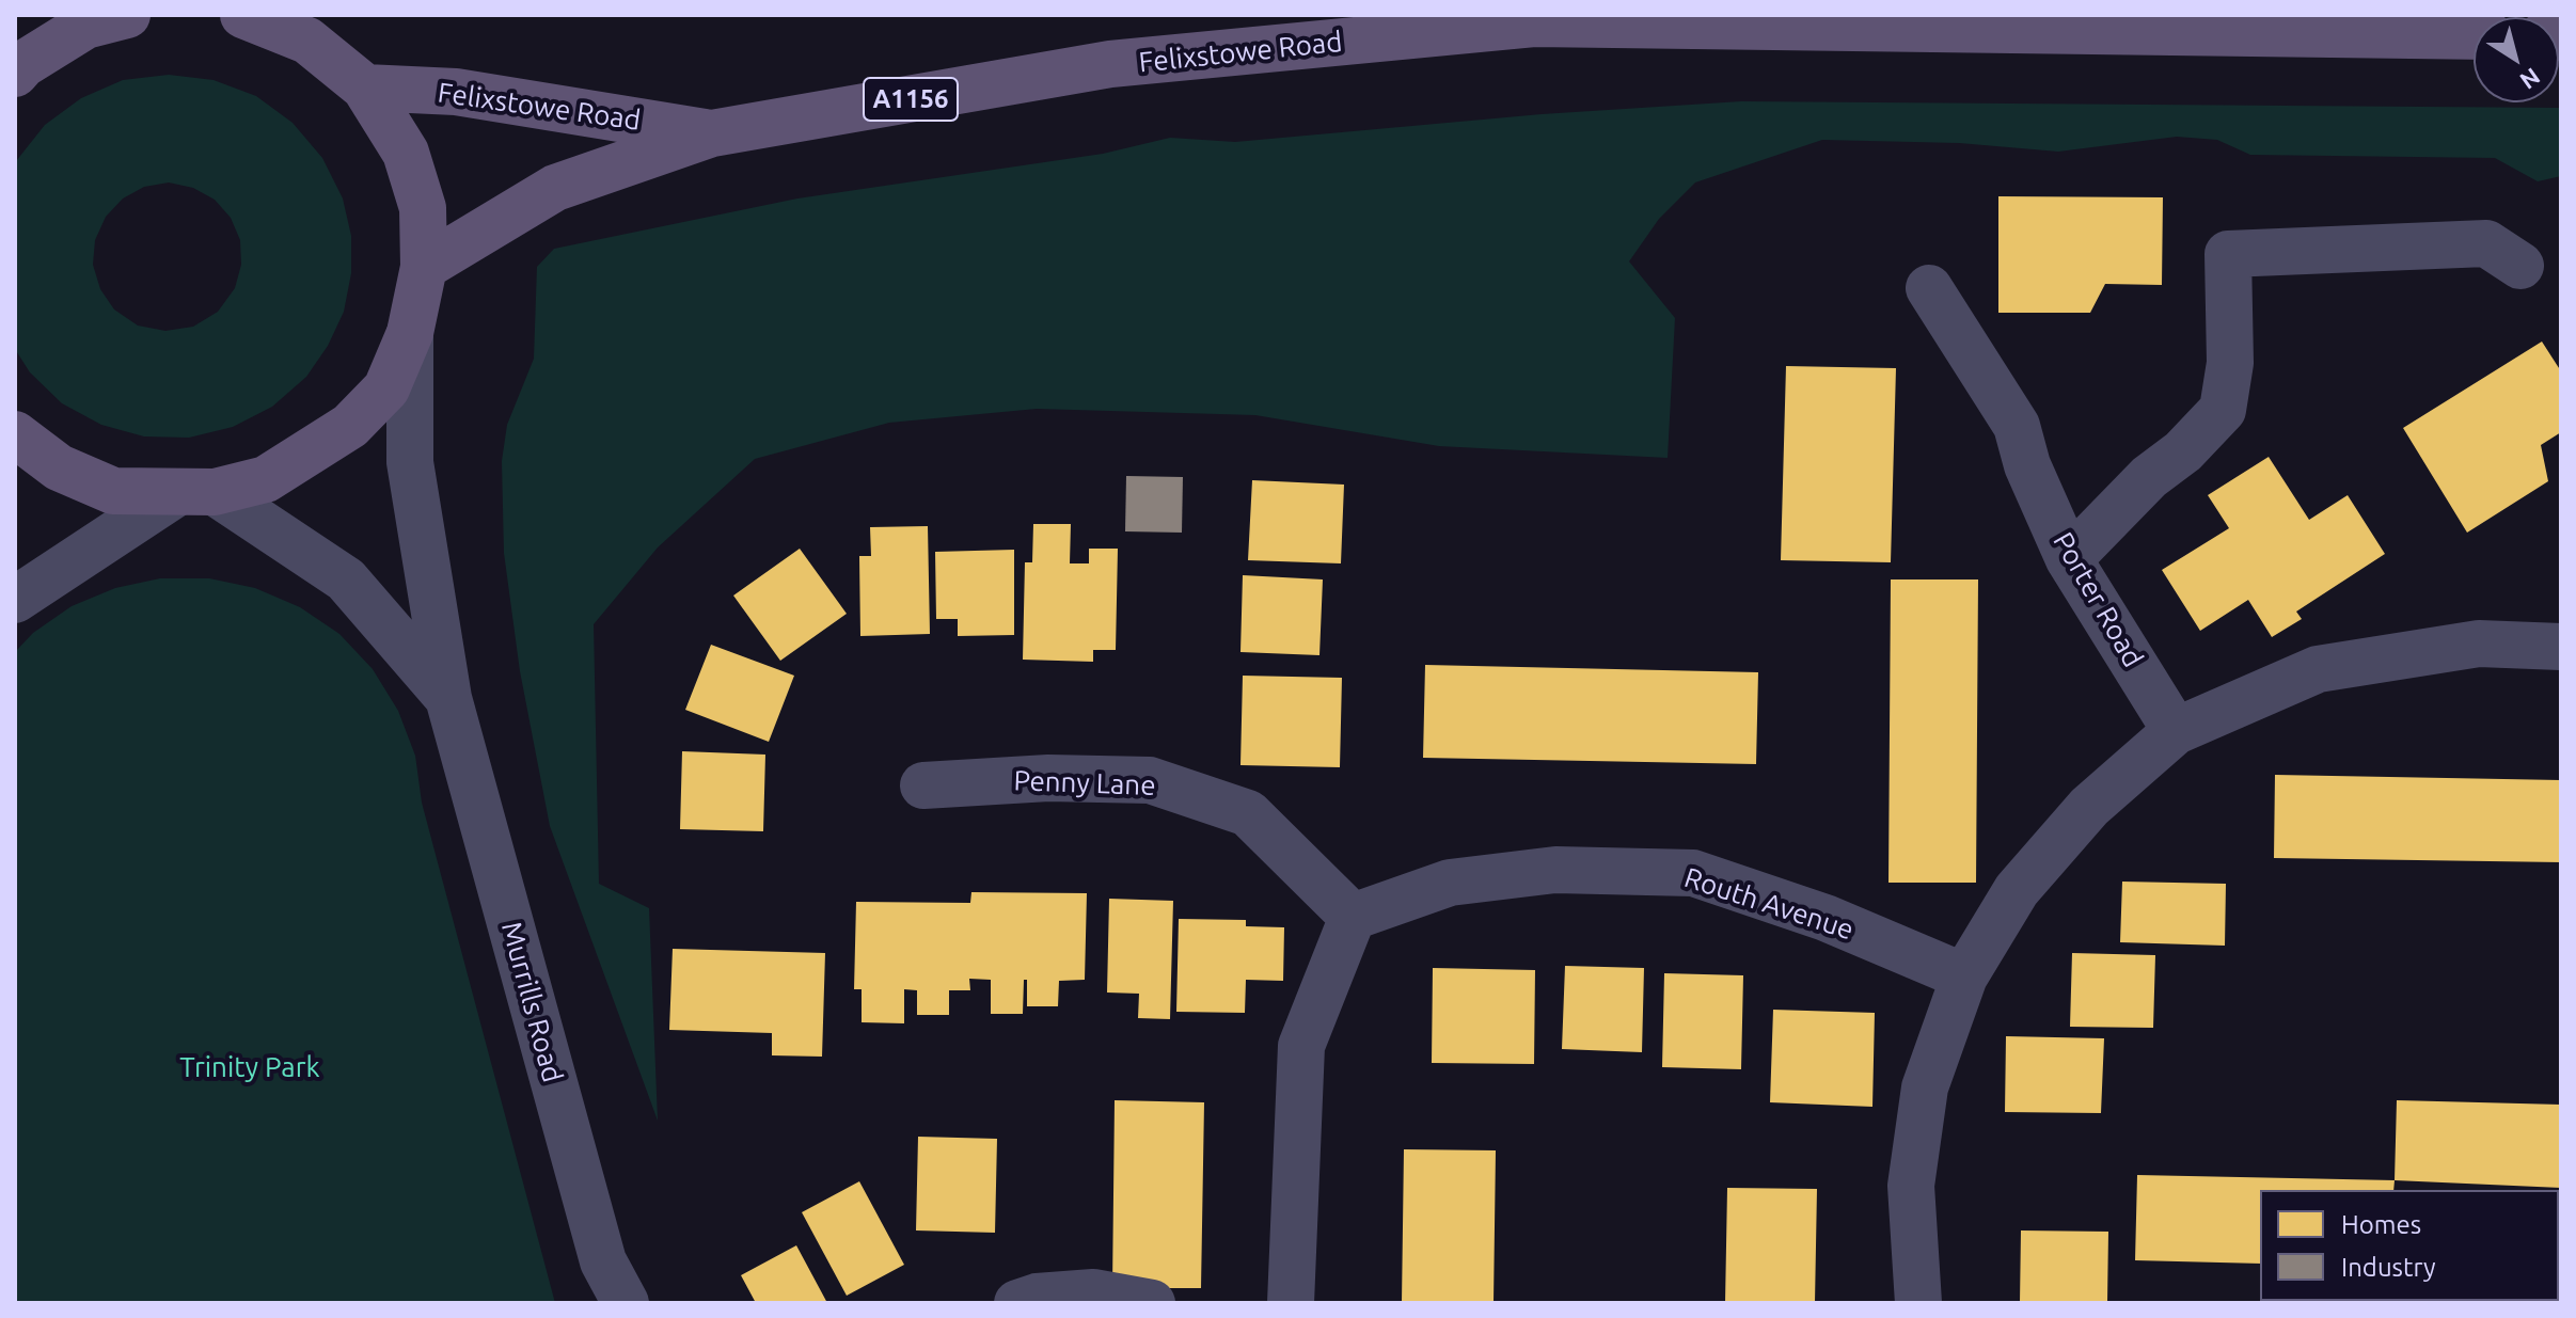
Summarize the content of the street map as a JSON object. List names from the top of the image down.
{
  "streets": {
    "main road": ["Felixstowe Road", "A1156"],
    "street": [
      "Porter Road",
      "Penny Lane",
      "Routh Avenue",
      "Murrills Road"
    ]
  },
  "crossings": [
    ["Penny Lane", "Routh Avenue"]
  ],
  "parks": ["Trinity Park"],
  "legend": ["Homes", "Industry"],
  "north": "bottom right"
}
